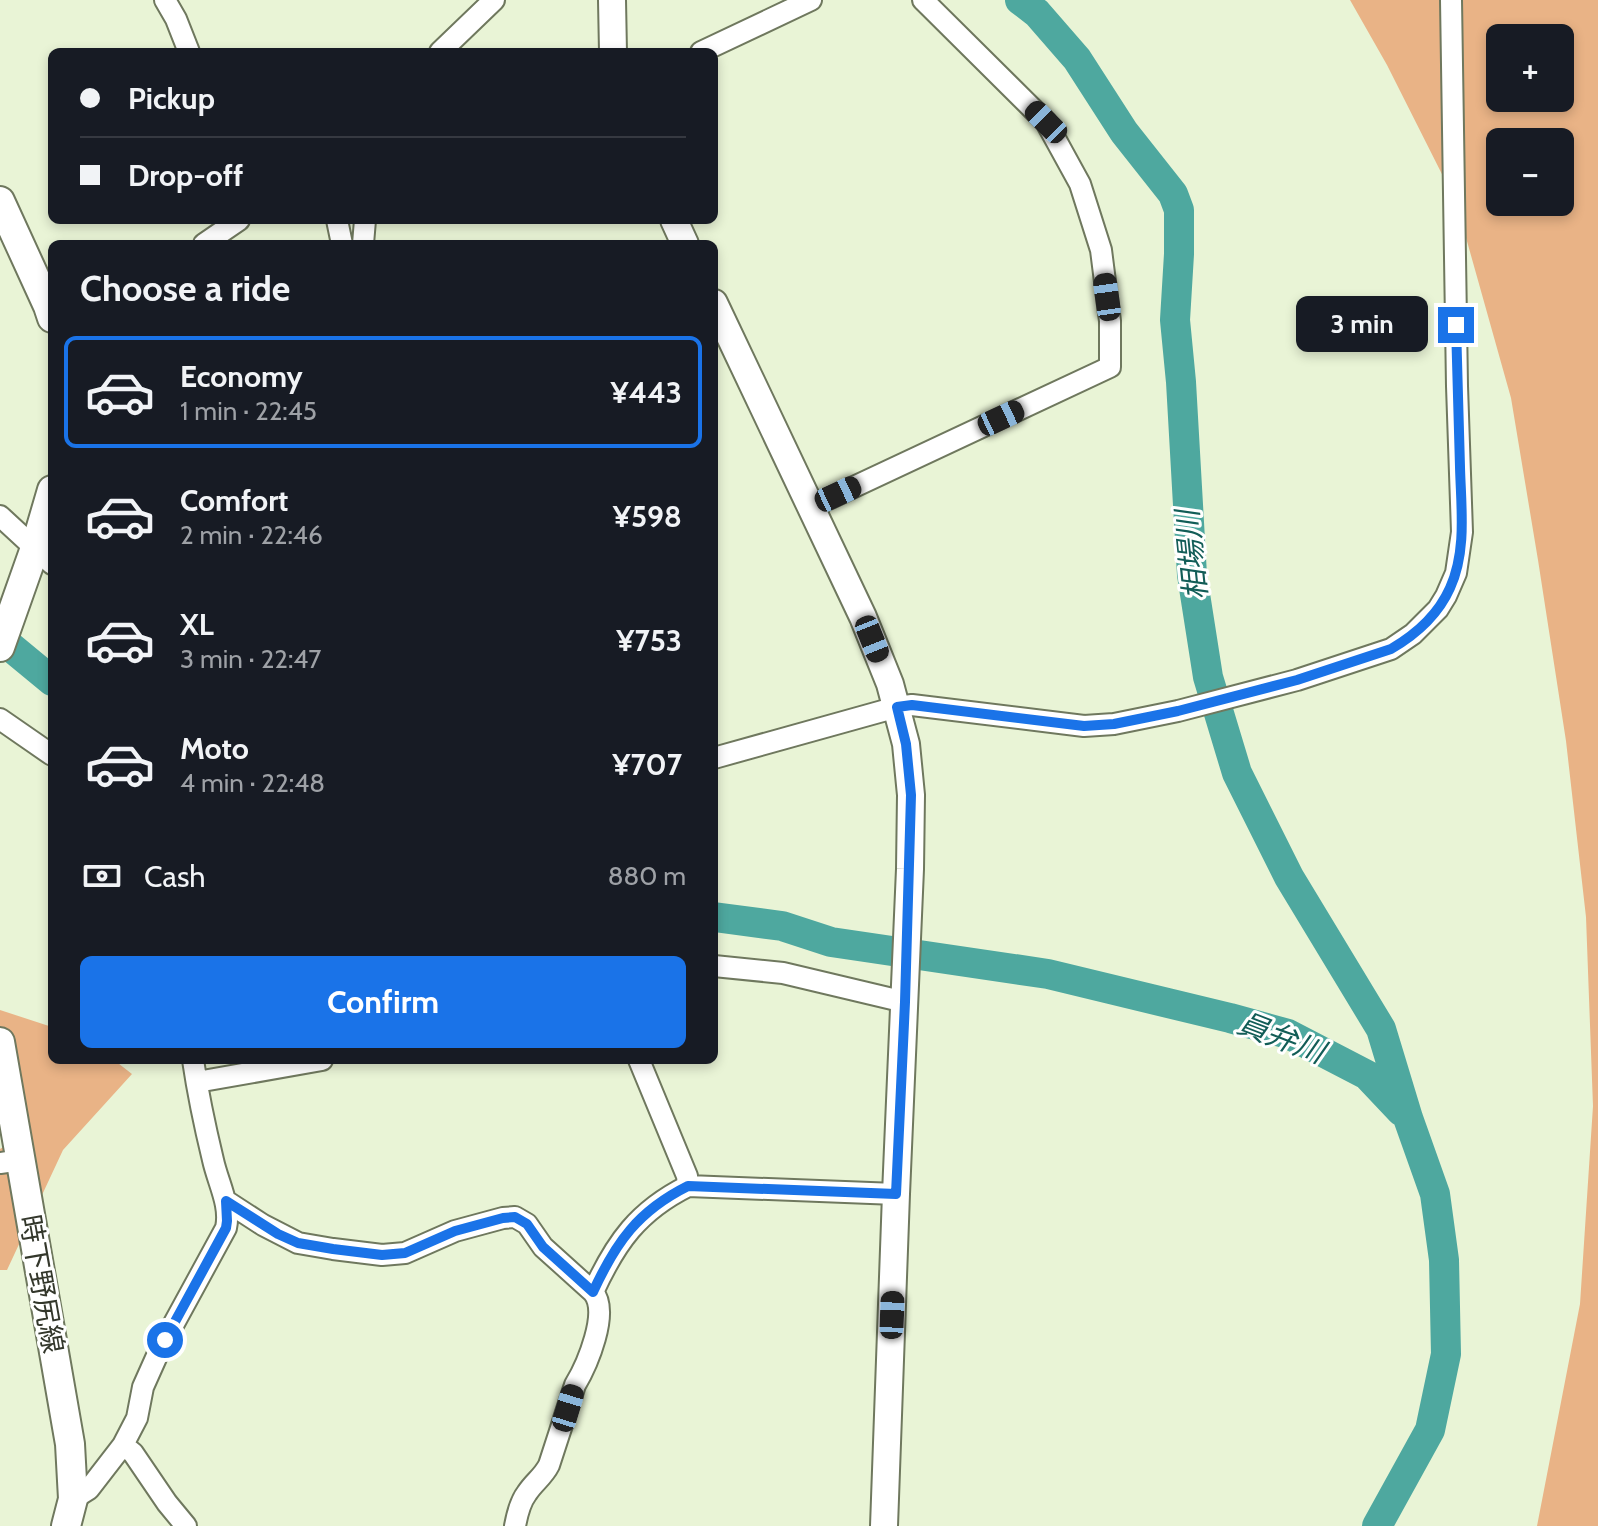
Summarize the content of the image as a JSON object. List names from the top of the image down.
{
  "streets": {
    "main road": ["時下野尻線"]
  },
  "water": ["相場川", "員弁川"],
  "page": {
    "map_buttons": ["+", "−"],
    "banner": ["Pickup", "Drop-off"],
    "heading": "Choose a ride",
    "bubble": "3 min",
    "list": [
      {
        "name": "Economy",
        "note": "1 min · 22:45",
        "value": "¥443"
      },
      {
        "name": "Comfort",
        "note": "2 min · 22:46",
        "value": "¥598"
      },
      {
        "name": "XL",
        "note": "3 min · 22:47",
        "value": "¥753"
      },
      {
        "name": "Moto",
        "note": "4 min · 22:48",
        "value": "¥707"
      }
    ],
    "pay": ["Cash", "880 m"],
    "buttons": "Confirm"
  }
}
